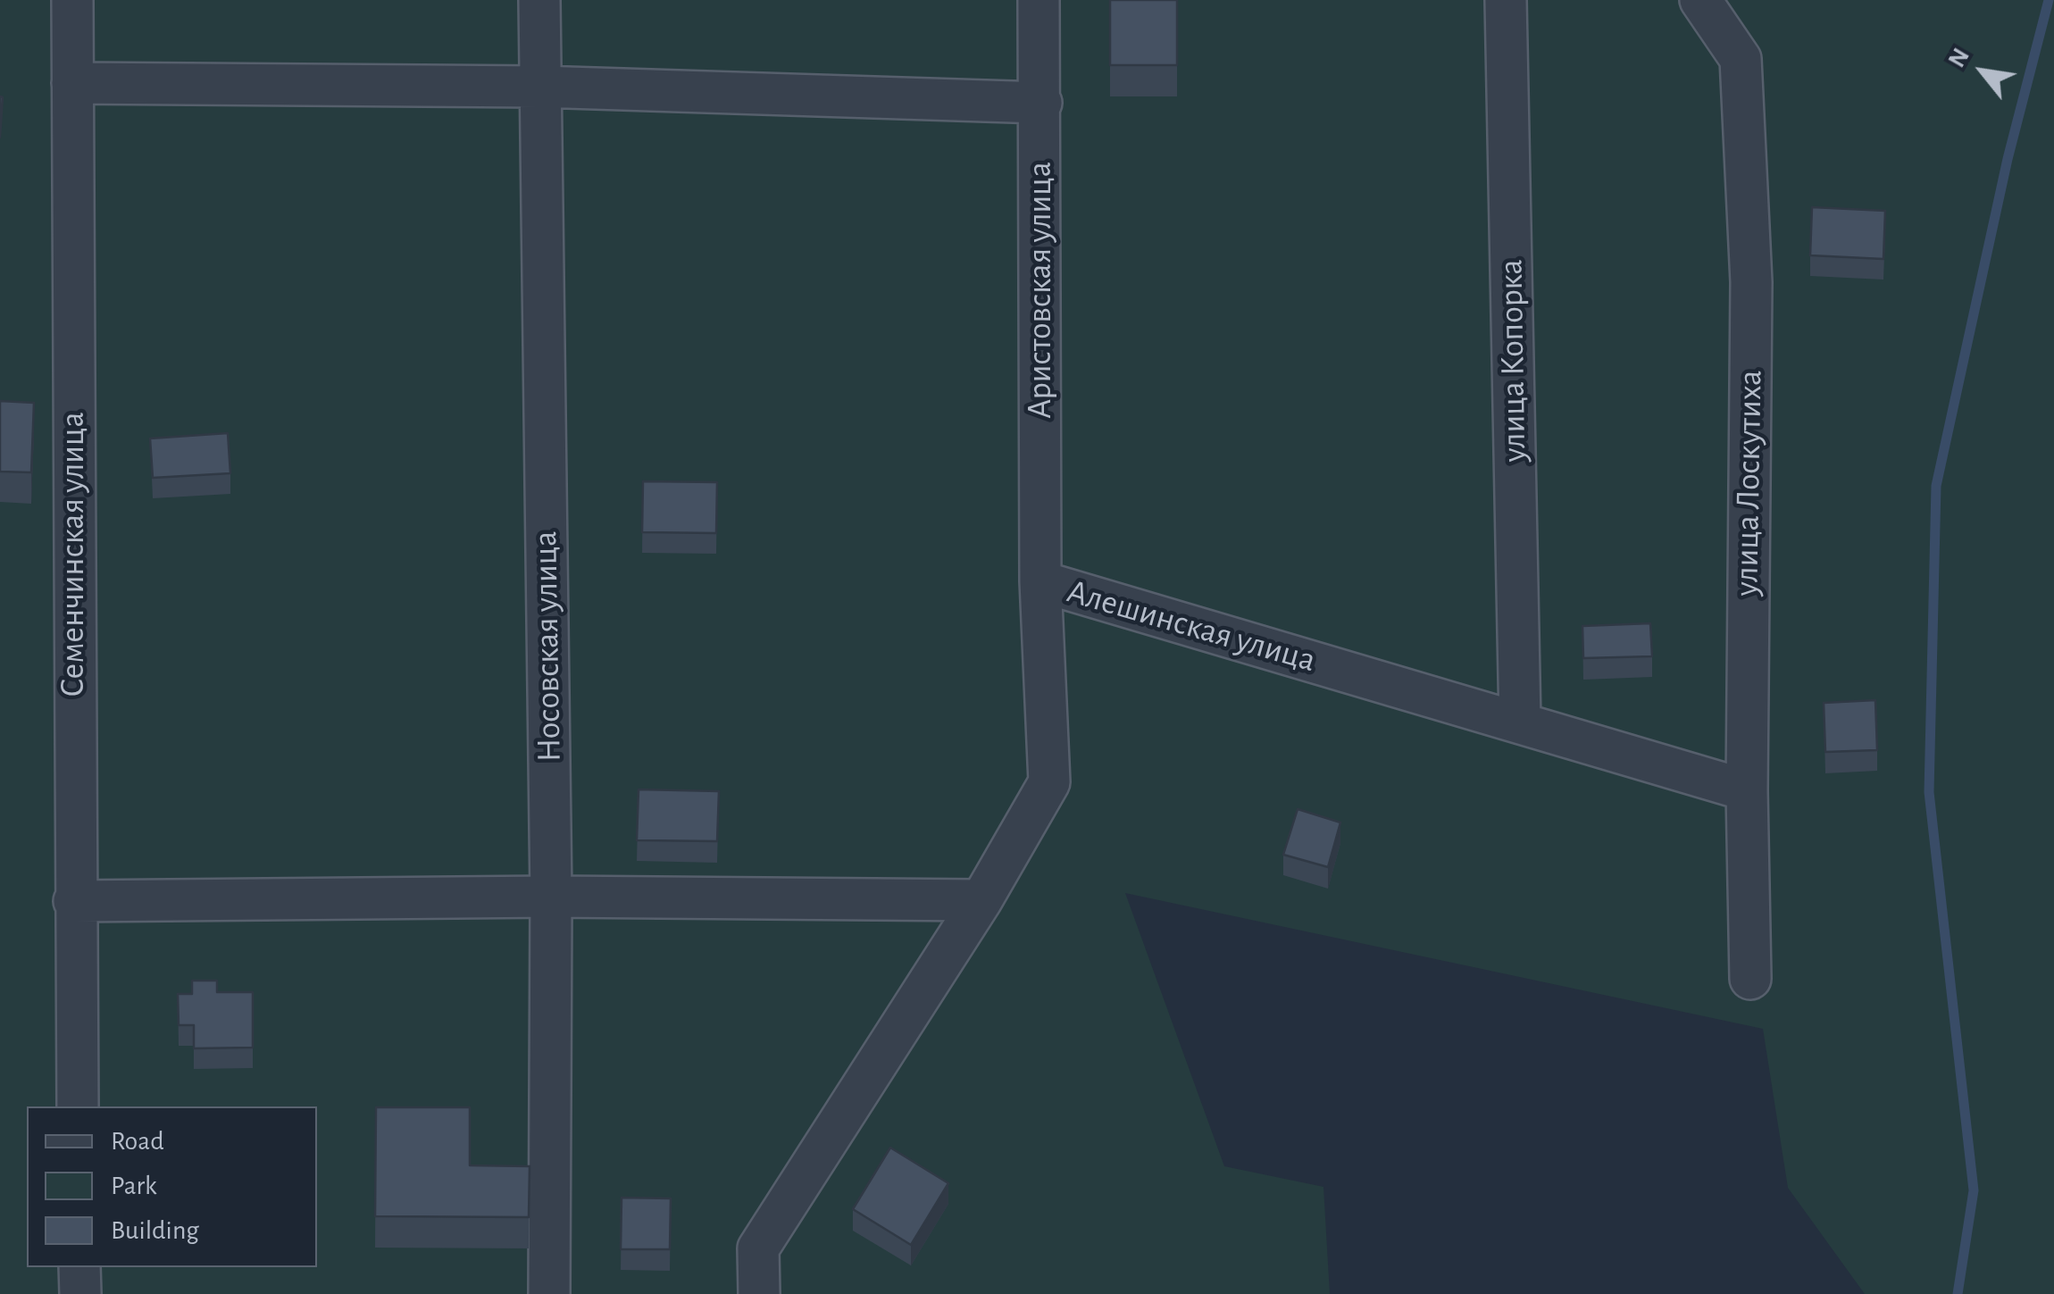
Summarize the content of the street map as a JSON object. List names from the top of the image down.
{
  "streets": {
    "street": [
      "Аристовская улица",
      "улица Копорка",
      "улица Лоскутиха",
      "Семенчинская улица",
      "Алешинская улица",
      "Носовская улица"
    ]
  },
  "crossings": [
    ["Аристовская улица", "Алешинская улица"],
    ["улица Копорка", "Алешинская улица"],
    ["улица Лоскутиха", "Алешинская улица"]
  ],
  "legend": ["Road", "Park", "Building"],
  "north": "top left"
}
